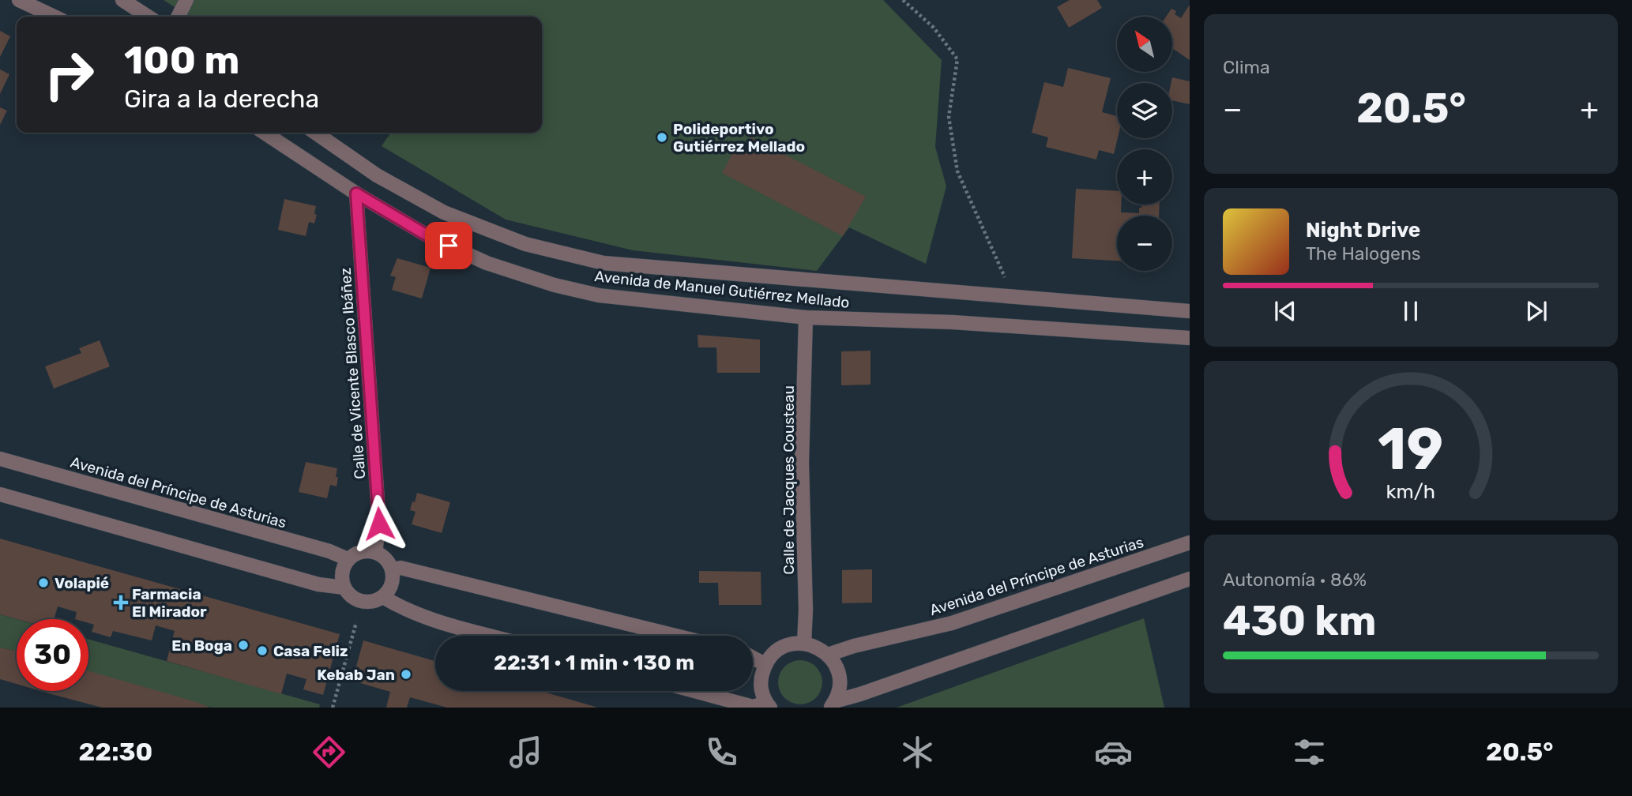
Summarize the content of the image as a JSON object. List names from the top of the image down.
{
  "streets": {
    "street": [
      "Avenida de Manuel Gutiérrez Mellado",
      "Calle de Vicente Blasco Ibáñez",
      "Calle de Jacques Cousteau",
      "Avenida del Príncipe de Asturias"
    ]
  },
  "crossings": [
    ["Avenida de Manuel Gutiérrez Mellado", "Calle de Vicente Blasco Ibáñez"],
    ["Avenida de Manuel Gutiérrez Mellado", "Calle de Jacques Cousteau"],
    ["Calle de Vicente Blasco Ibáñez", "Avenida del Príncipe de Asturias"]
  ],
  "places": {
    "other": [
      "Polideportivo Gutiérrez Mellado",
      "Volapié",
      "En Boga",
      "Casa Feliz",
      "Kebab Jan"
    ],
    "health": ["Farmacia El Mirador"]
  },
  "north": "top left",
  "page": {
    "tile": [
      "Clima",
      ["Autonomía · 86%", "430 km"]
    ],
    "map_buttons": ["+", "−"],
    "turn": ["100 m", "Gira a la derecha"],
    "heat": ["−", "20.5°", "+"],
    "song": ["Night Drive", "The Halogens"],
    "limit": "30",
    "trip": "22:31 · 1 min · 130 m",
    "tabs": ["22:30", "20.5°"],
    "gauge": ["19", "km/h"]
  }
}
